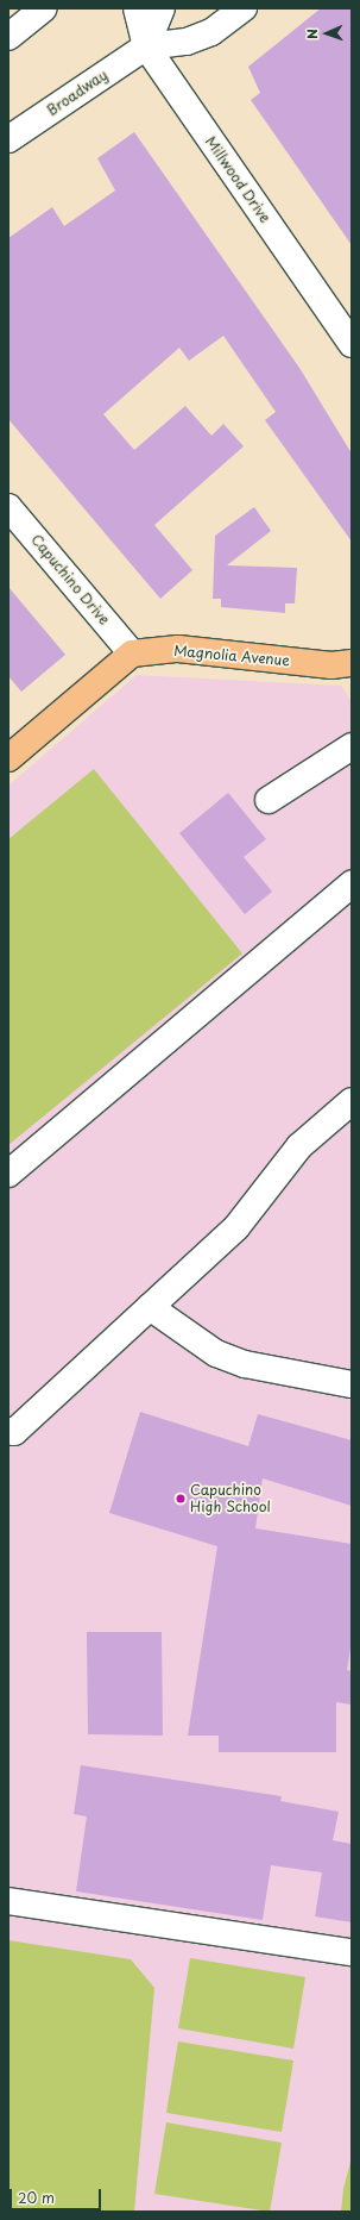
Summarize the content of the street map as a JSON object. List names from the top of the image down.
{
  "streets": {
    "main road": ["Magnolia Avenue"],
    "street": ["Broadway", "Millwood Drive", "Capuchino Drive"]
  },
  "crossings": [
    ["Broadway", "Millwood Drive"],
    ["Capuchino Drive", "Magnolia Avenue"]
  ],
  "places": ["Capuchino High School"],
  "scale_bar": "20 m",
  "north": "left"
}
